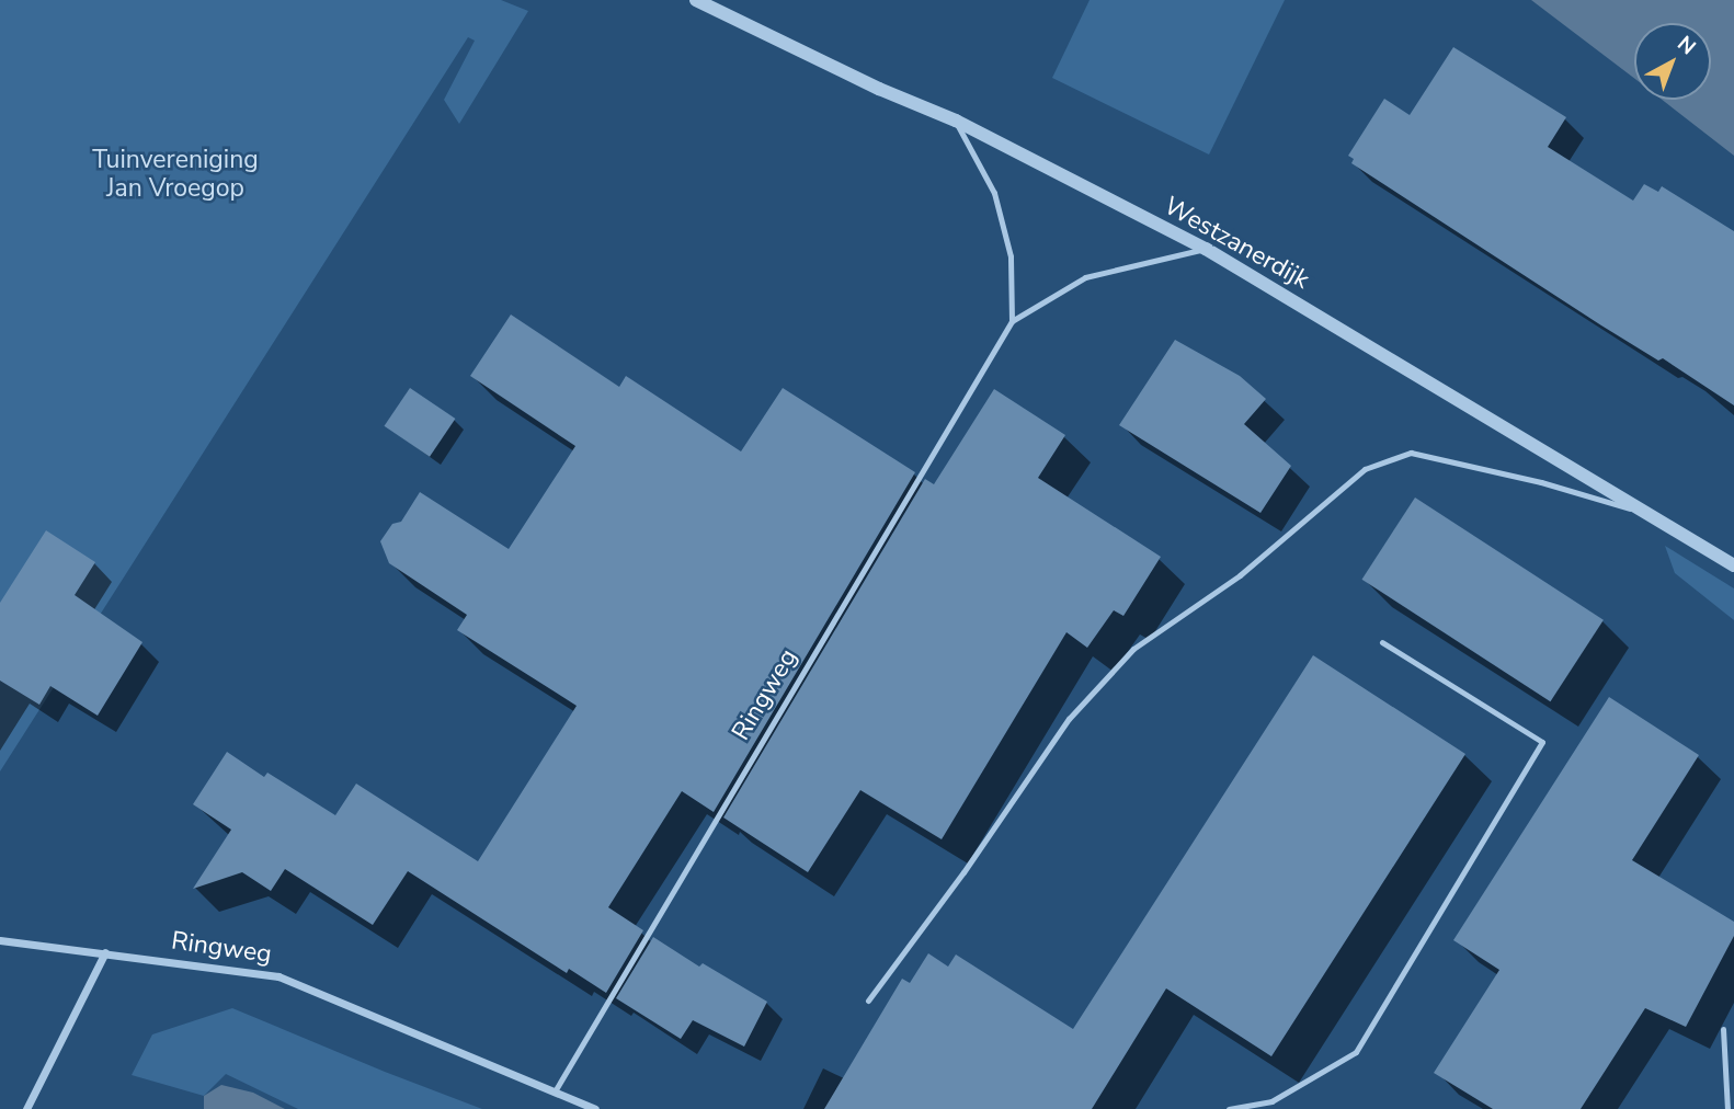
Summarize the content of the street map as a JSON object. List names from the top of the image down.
{
  "streets": {
    "street": ["Westzanerdijk", "Ringweg"]
  },
  "crossings": [
    ["Westzanerdijk", "Ringweg"]
  ],
  "parks": ["Tuinvereniging Jan Vroegop"],
  "north": "top right"
}
